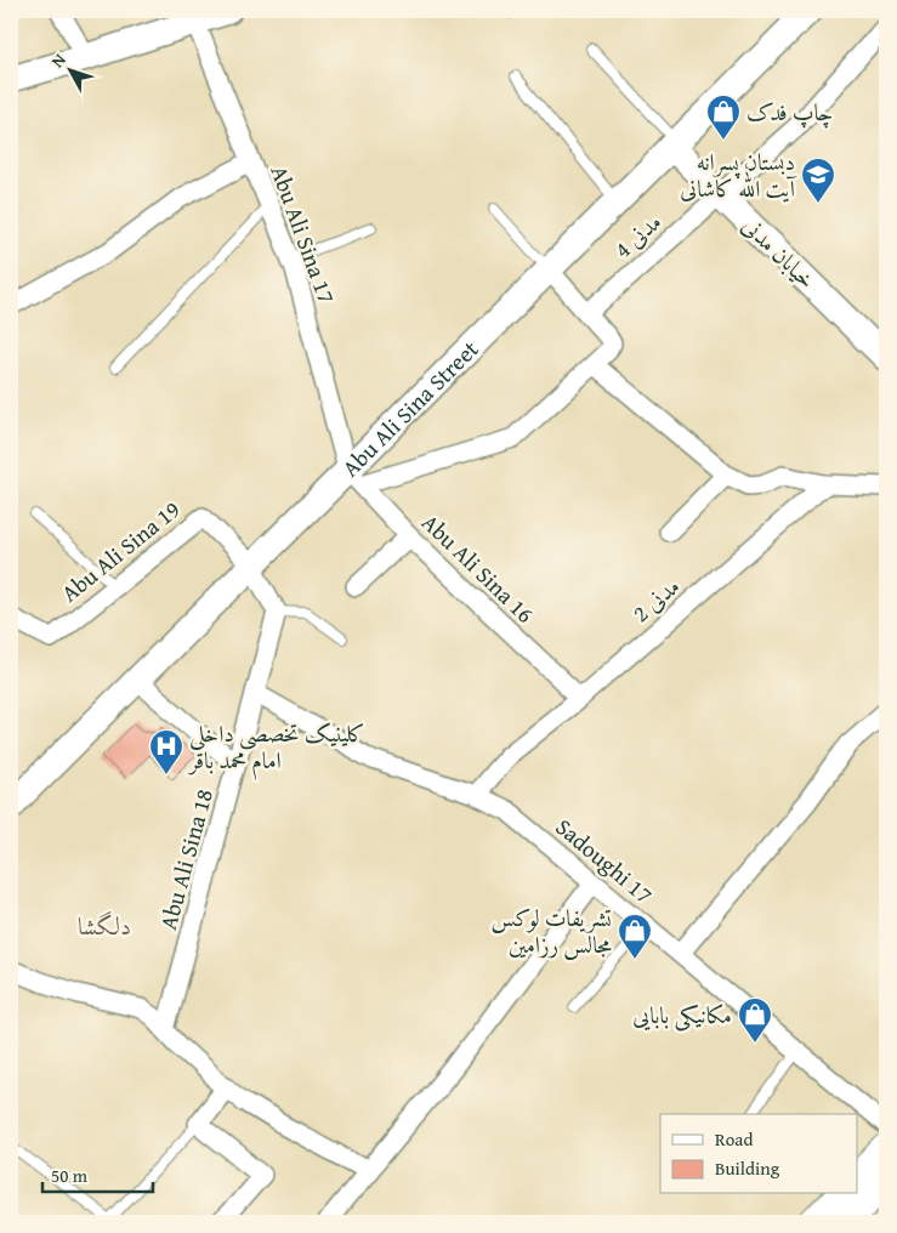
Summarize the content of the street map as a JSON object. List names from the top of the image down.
{
  "streets": {
    "main road": ["خیابان مدنی", "Abu Ali Sina Street"],
    "street": [
      "Abu Ali Sina 17",
      "مدنی 4",
      "Abu Ali Sina 19",
      "Abu Ali Sina 16",
      "مدنی 2",
      "Abu Ali Sina 18",
      "Sadoughi 17"
    ]
  },
  "crossings": [
    ["Abu Ali Sina 17", "Abu Ali Sina Street"],
    ["Abu Ali Sina 17", "Abu Ali Sina 16"],
    ["مدنی 4", "خیابان مدنی"],
    ["خیابان مدنی", "Abu Ali Sina Street"],
    ["Abu Ali Sina Street", "Abu Ali Sina 19"],
    ["Abu Ali Sina Street", "Abu Ali Sina 16"],
    ["Abu Ali Sina 16", "مدنی 2"],
    ["مدنی 2", "Sadoughi 17"],
    ["Abu Ali Sina 18", "Sadoughi 17"]
  ],
  "districts": ["دلگشا"],
  "places": {
    "shop": ["چاپ فدک", "تشریفات لوکس مجالس رزامین", "مکانیکی بابایی"],
    "school or university": ["دبستان پسرانه آیت الله کاشانی"],
    "hospital": ["کلینیک تخصصی داخلی امام محمد باقر"]
  },
  "legend": ["Road", "Building"],
  "scale_bar": "50 m",
  "north": "top left"
}
